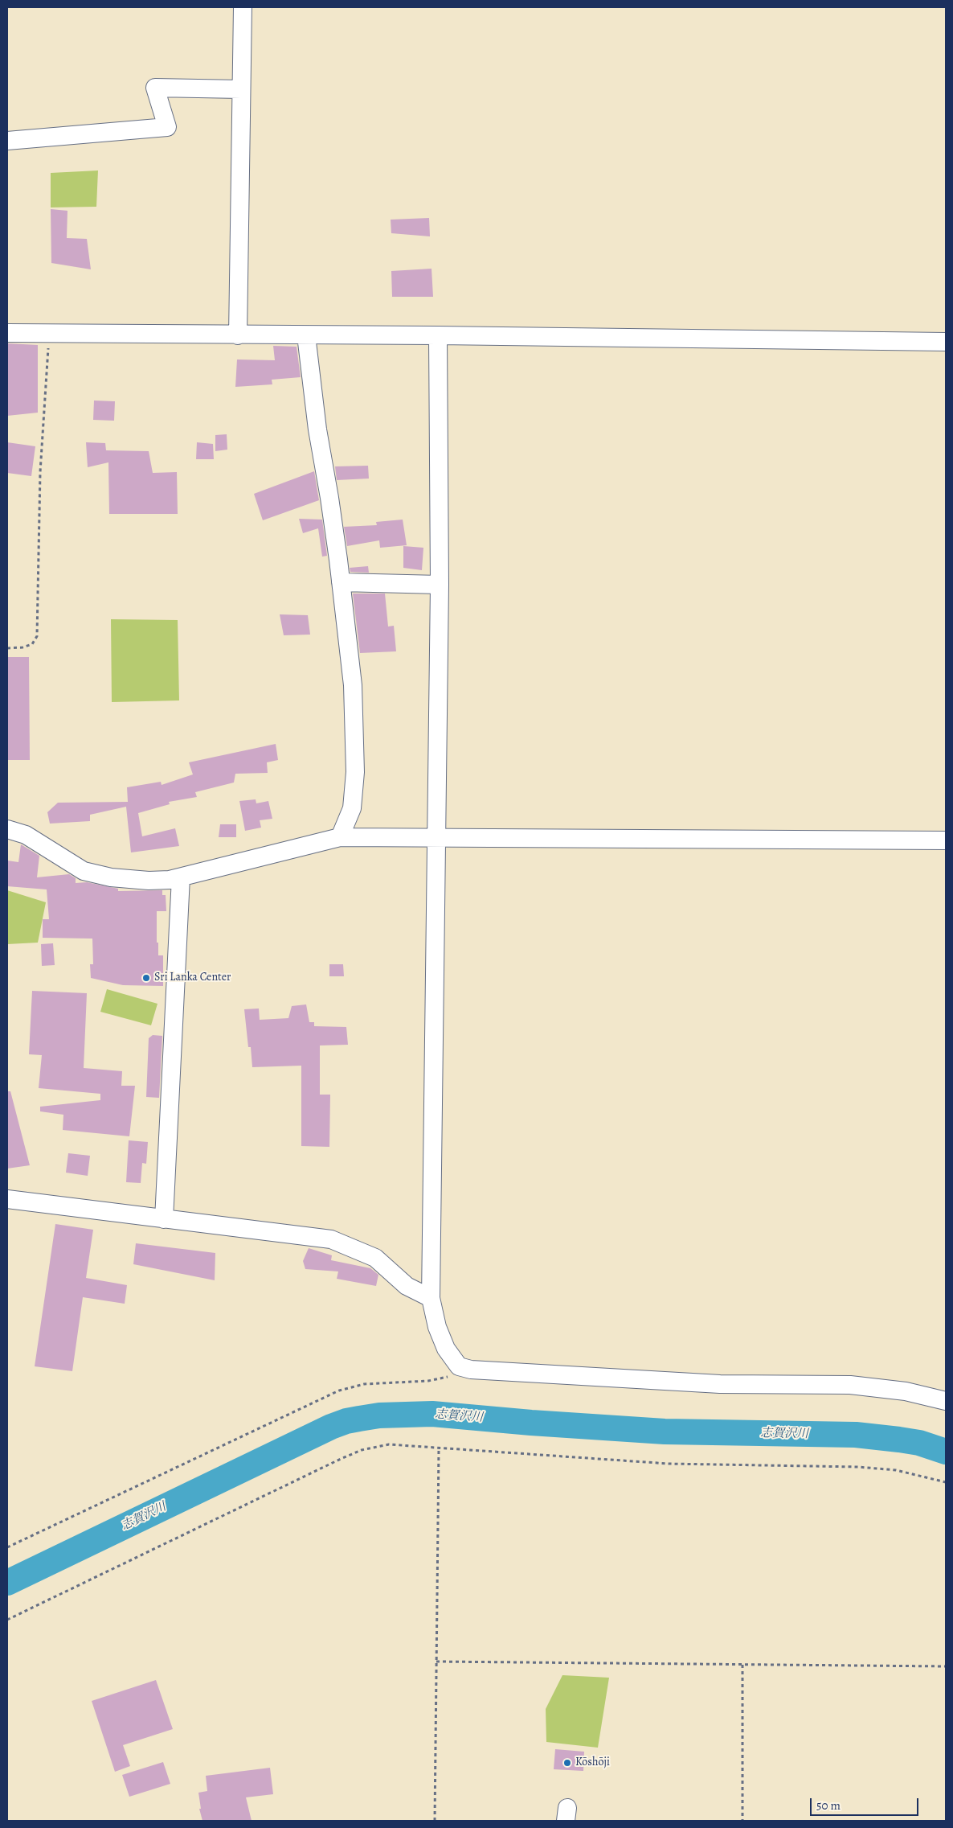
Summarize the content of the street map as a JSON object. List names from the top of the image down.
{
  "water": ["志賀沢川"],
  "places": ["Sri Lanka Center", "Kōshōji"],
  "scale_bar": "50 m"
}
